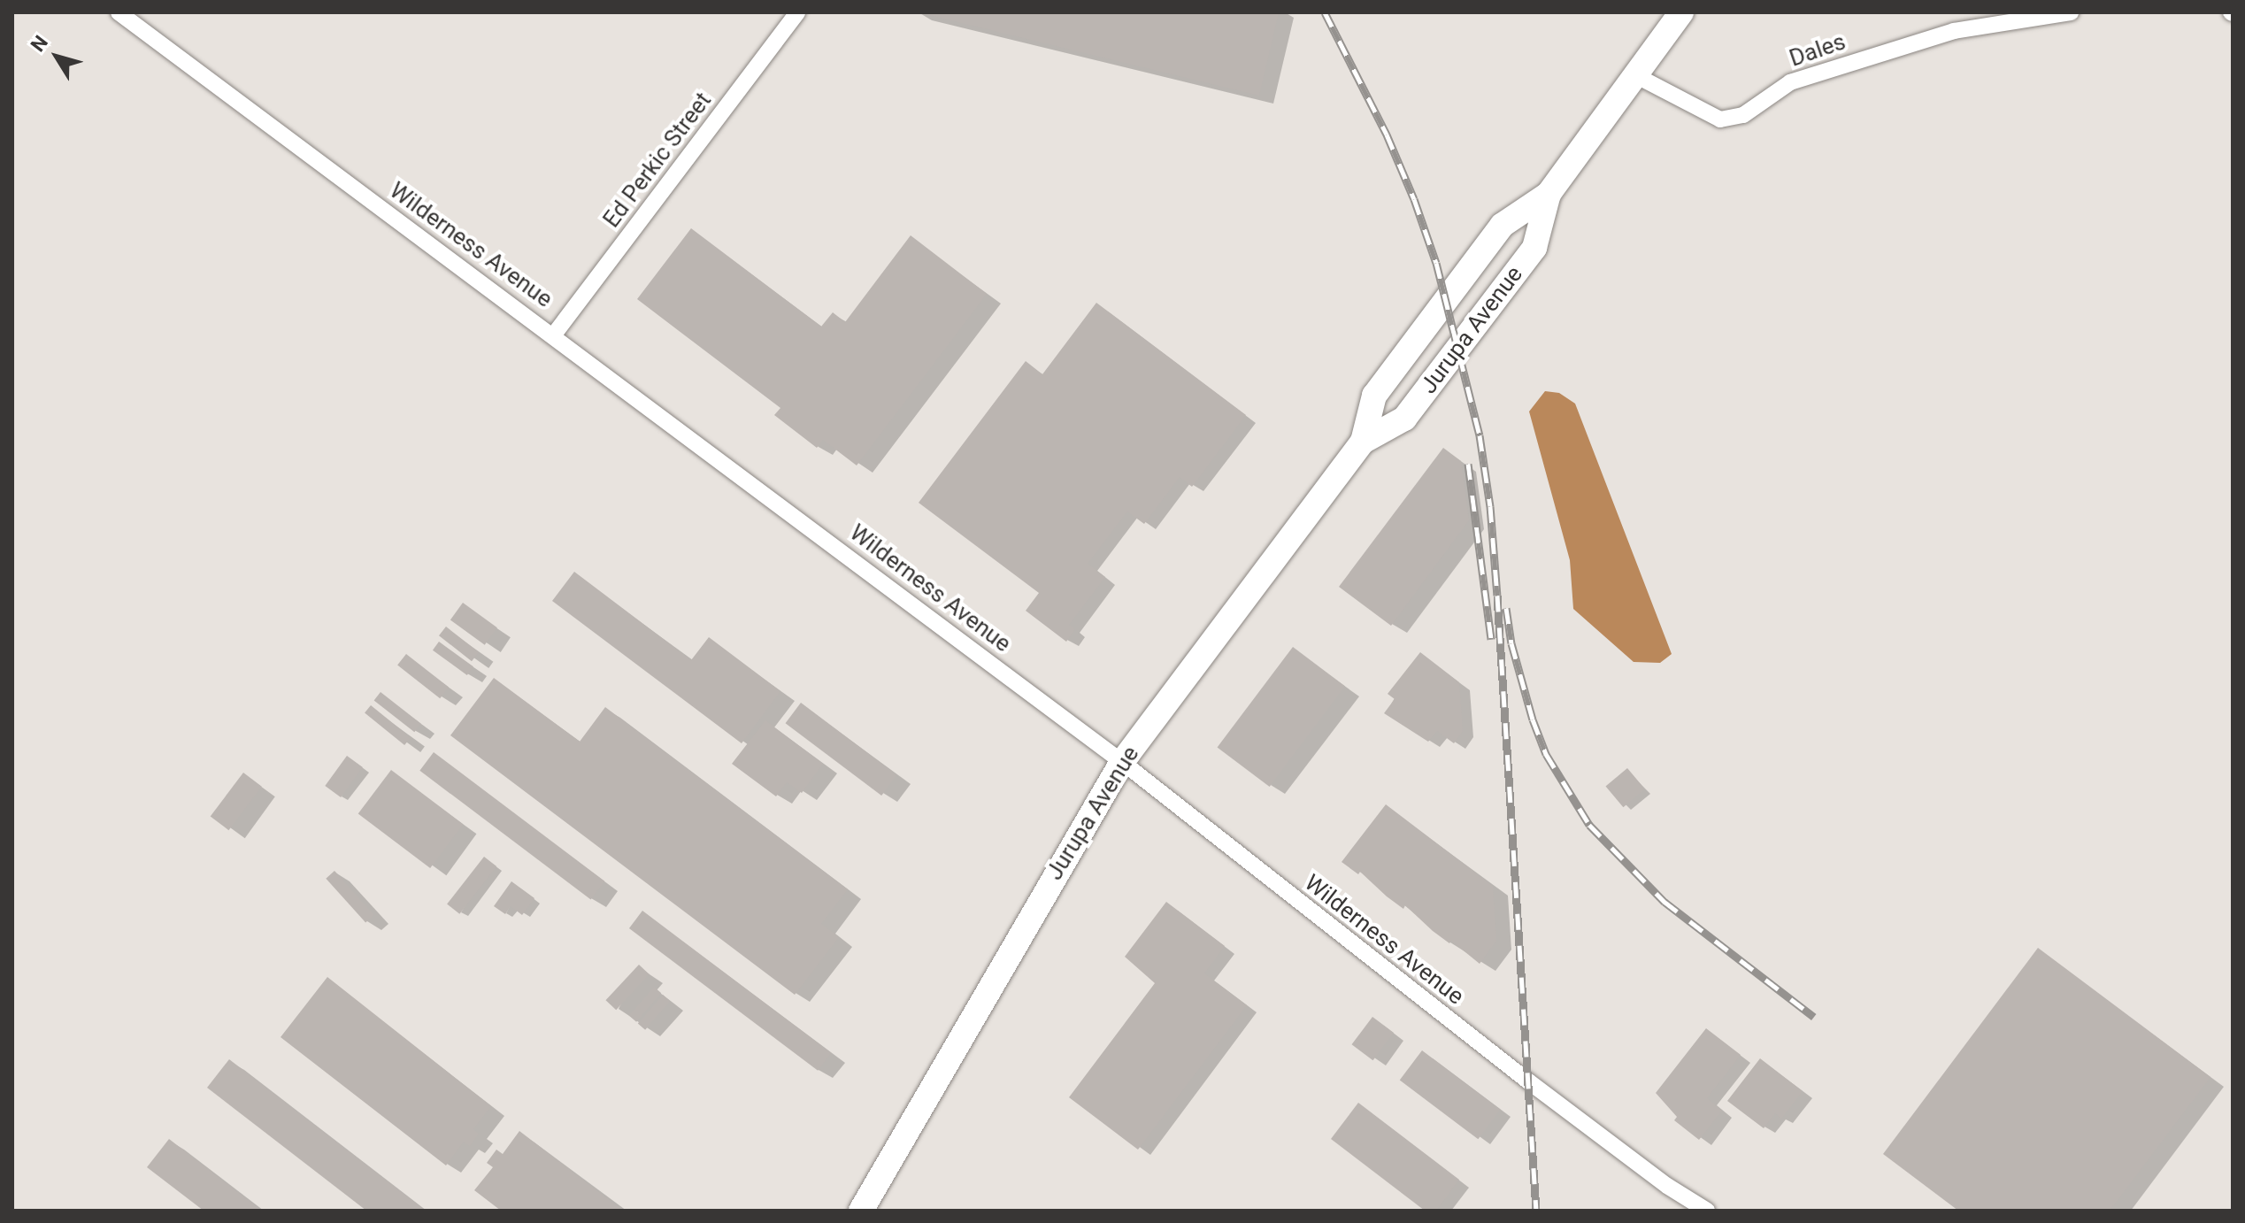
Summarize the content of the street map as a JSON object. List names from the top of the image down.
{
  "streets": {
    "main road": ["Jurupa Avenue"],
    "street": ["Dales", "Ed Perkic Street", "Wilderness Avenue"]
  },
  "crossings": [
    ["Dales", "Jurupa Avenue"],
    ["Ed Perkic Street", "Wilderness Avenue"],
    ["Wilderness Avenue", "Jurupa Avenue"]
  ],
  "north": "top left"
}
